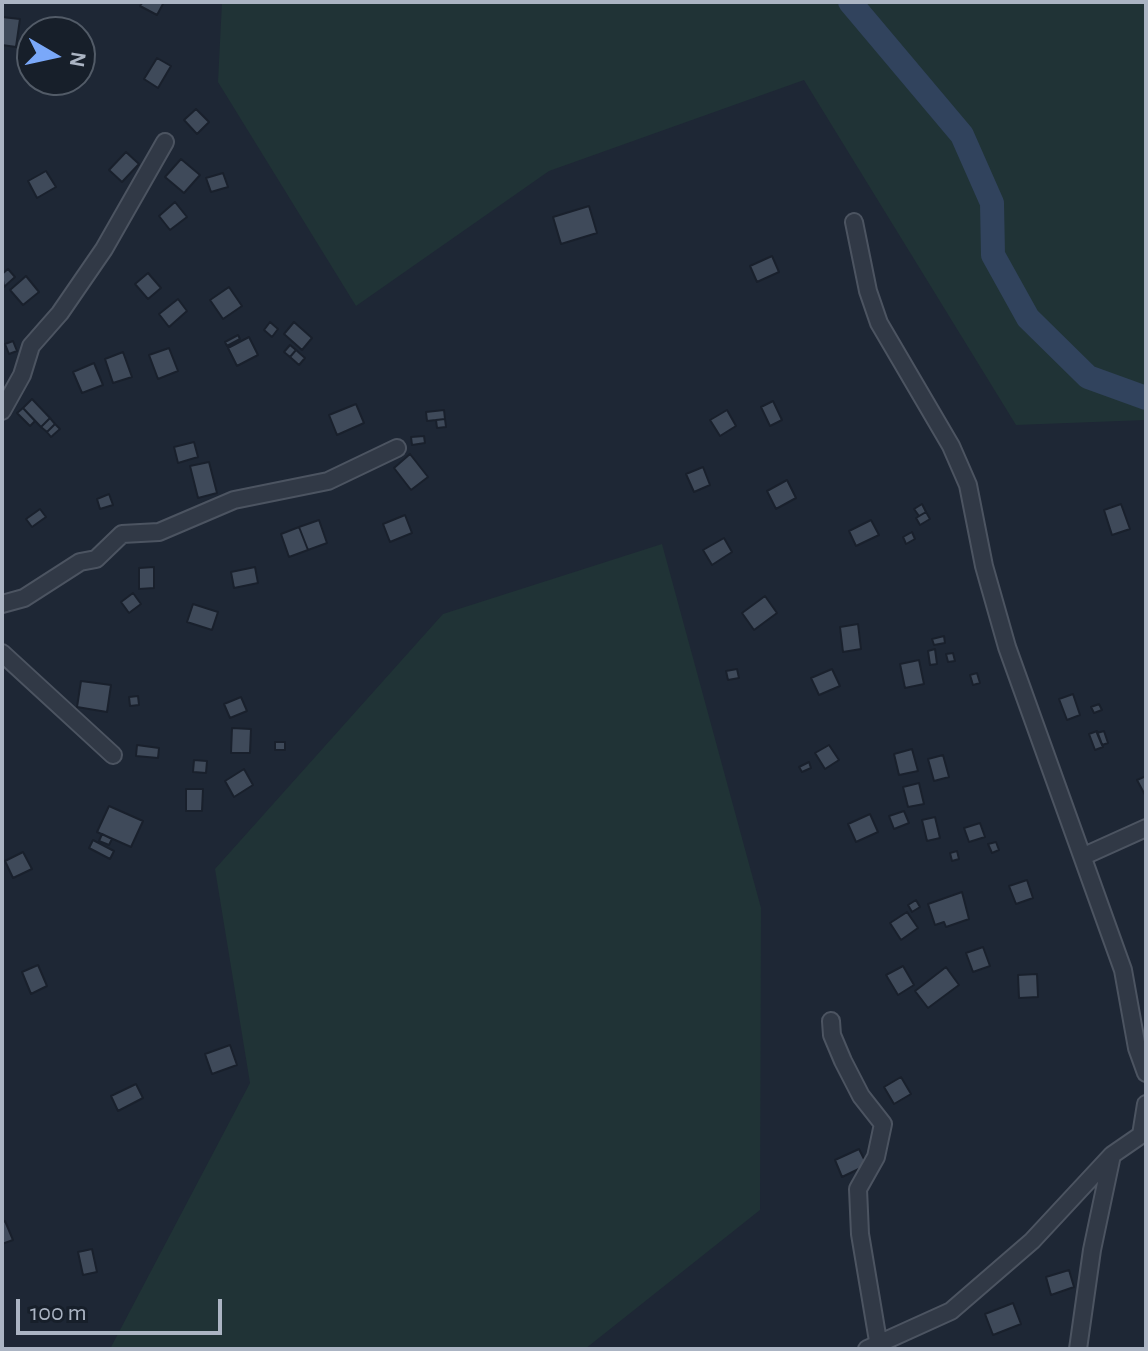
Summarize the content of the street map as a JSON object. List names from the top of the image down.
{
  "scale_bar": "100 m",
  "north": "right"
}
